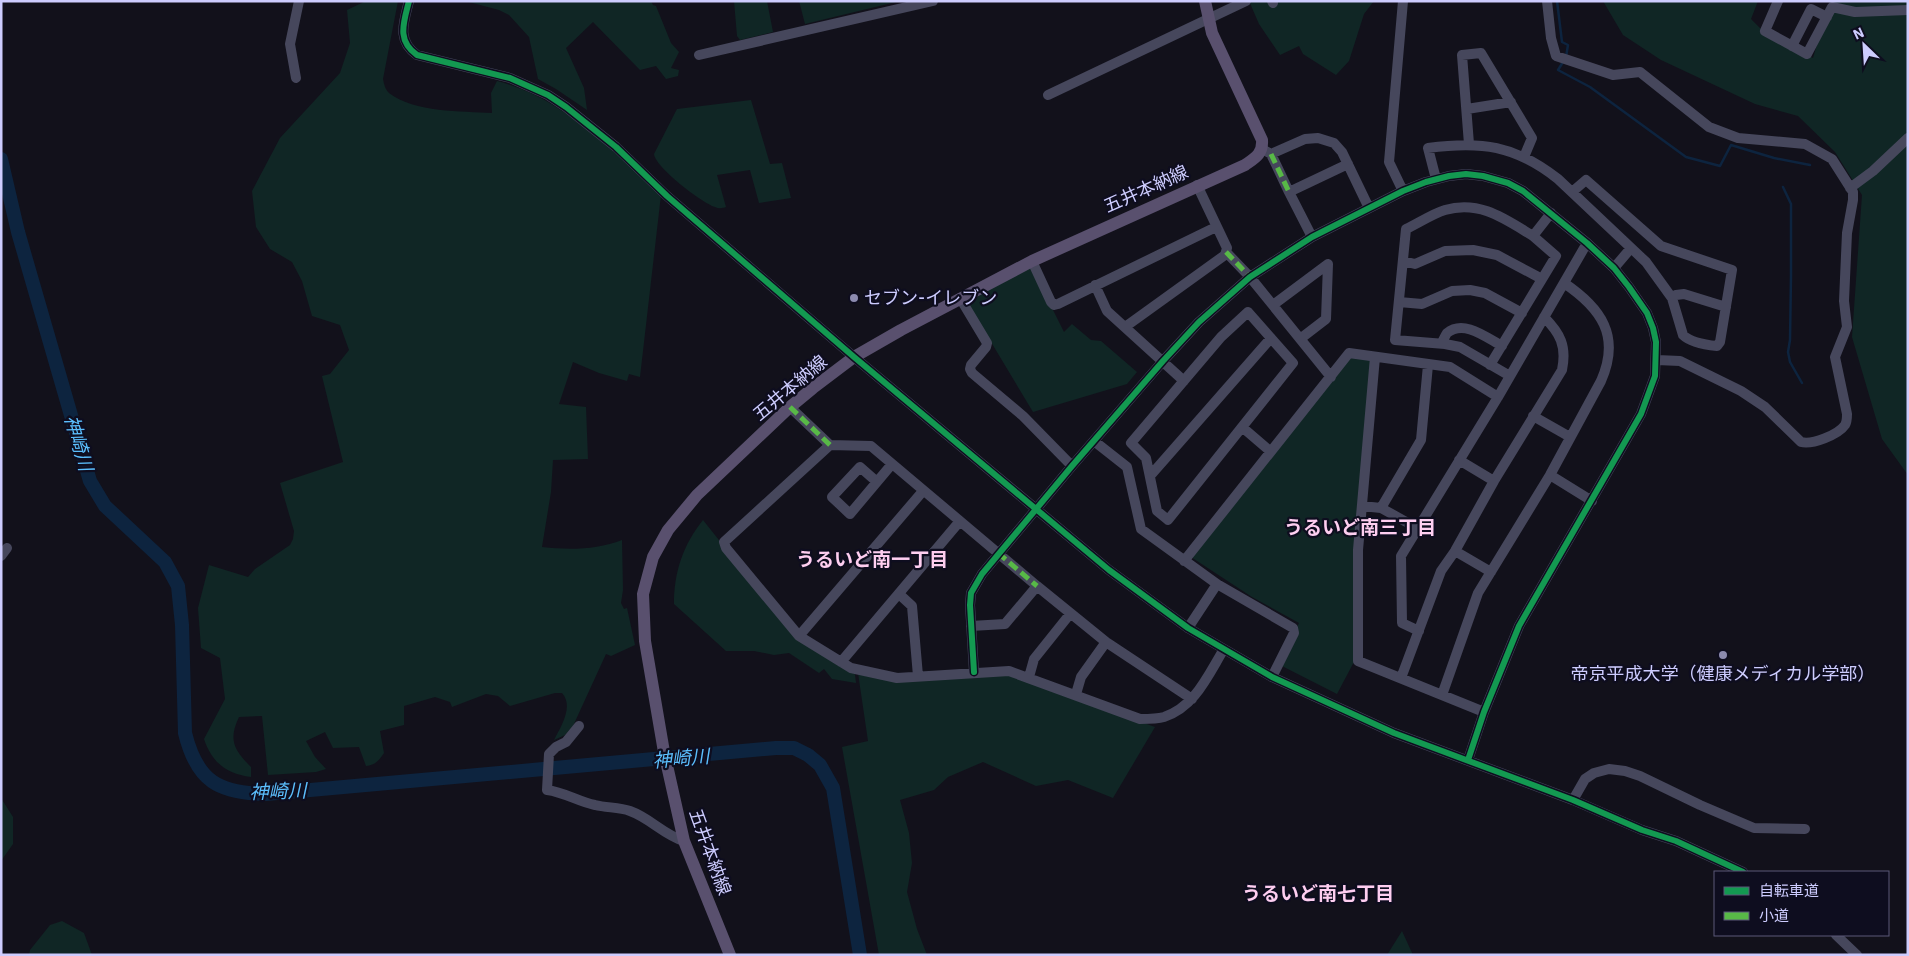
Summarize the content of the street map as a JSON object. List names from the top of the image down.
{
  "streets": {
    "main road": ["五井本納線"]
  },
  "districts": ["うるいど南三丁目", "うるいど南一丁目", "うるいど南七丁目"],
  "water": ["神崎川"],
  "places": ["セブン-イレブン", "帝京平成大学（健康メディカル学部）"],
  "legend": ["自転車道", "小道"],
  "north": "top left"
}
